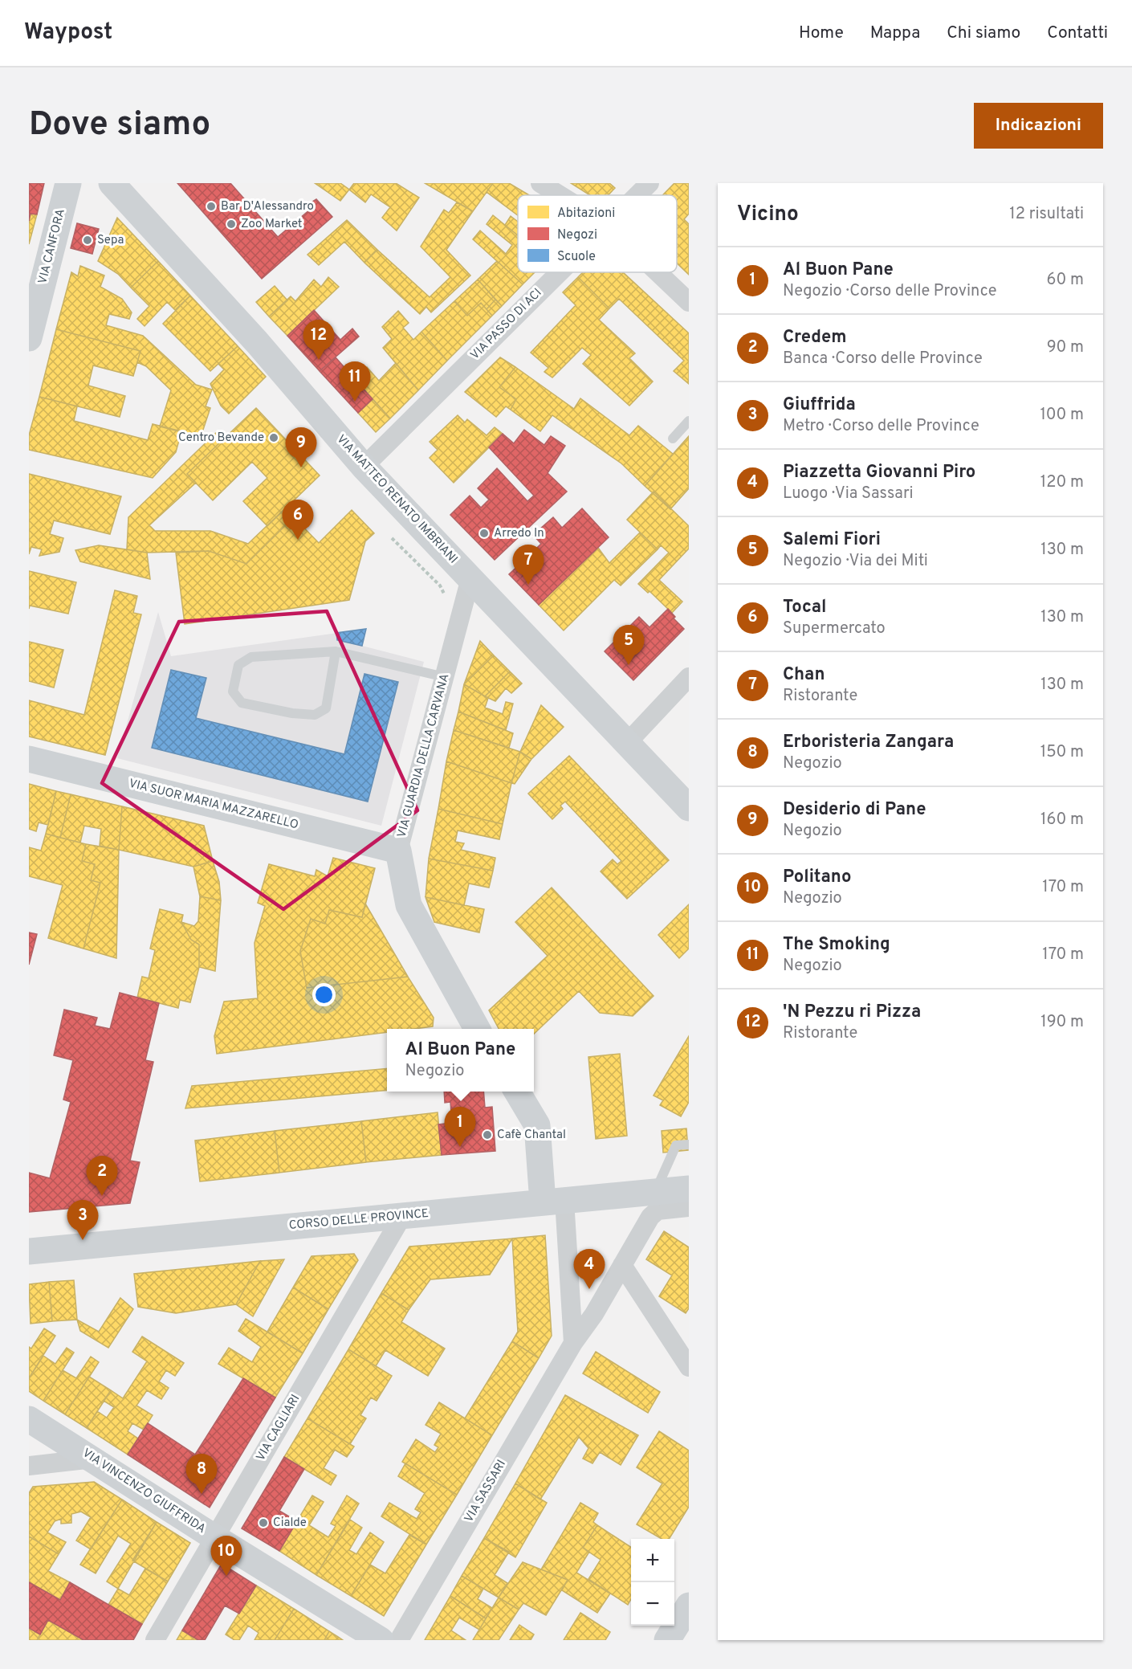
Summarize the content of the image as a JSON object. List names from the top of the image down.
{
  "streets": {
    "main road": [
      "VIA CANFORA",
      "VIA MATTEO RENATO IMBRIANI",
      "VIA GUARDIA DELLA CARVANA",
      "VIA SUOR MARIA MAZZARELLO",
      "CORSO DELLE PROVINCE",
      "VIA VINCENZO GIUFFRIDA"
    ],
    "street": ["VIA PASSO DI ACI", "VIA CAGLIARI", "VIA SASSARI"]
  },
  "crossings": [
    ["VIA PASSO DI ACI", "VIA MATTEO RENATO IMBRIANI"],
    ["VIA MATTEO RENATO IMBRIANI", "VIA GUARDIA DELLA CARVANA"],
    ["VIA GUARDIA DELLA CARVANA", "VIA SUOR MARIA MAZZARELLO"],
    ["CORSO DELLE PROVINCE", "VIA CAGLIARI"],
    ["VIA CAGLIARI", "VIA VINCENZO GIUFFRIDA"]
  ],
  "places": [
    "Bar D'Alessandro",
    "Zoo Market",
    "Sepa",
    "Centro Bevande",
    "Arredo In",
    "Cafè Chantal",
    "Cialde"
  ],
  "legend": ["Abitazioni", "Negozi", "Scuole"],
  "page": {
    "header": "Waypost",
    "nav": [
      "Home",
      "Mappa",
      "Chi siamo",
      "Contatti"
    ],
    "buttons": "Indicazioni",
    "title": "Dove siamo",
    "heading": ["Vicino", "12 risultati"],
    "list": [
      {
        "mark": "1",
        "name": "Al Buon Pane",
        "note": "Negozio · Corso delle Province",
        "value": "60 m"
      },
      {
        "mark": "2",
        "name": "Credem",
        "note": "Banca · Corso delle Province",
        "value": "90 m"
      },
      {
        "mark": "3",
        "name": "Giuffrida",
        "note": "Metro · Corso delle Province",
        "value": "100 m"
      },
      {
        "mark": "4",
        "name": "Piazzetta Giovanni Piro",
        "note": "Luogo · Via Sassari",
        "value": "120 m"
      },
      {
        "mark": "5",
        "name": "Salemi Fiori",
        "note": "Negozio · Via dei Miti",
        "value": "130 m"
      },
      {
        "mark": "6",
        "name": "Tocal",
        "note": "Supermercato",
        "value": "130 m"
      },
      {
        "mark": "7",
        "name": "Chan",
        "note": "Ristorante",
        "value": "130 m"
      },
      {
        "mark": "8",
        "name": "Erboristeria Zangara",
        "note": "Negozio",
        "value": "150 m"
      },
      {
        "mark": "9",
        "name": "Desiderio di Pane",
        "note": "Negozio",
        "value": "160 m"
      },
      {
        "mark": "10",
        "name": "Politano",
        "note": "Negozio",
        "value": "170 m"
      },
      {
        "mark": "11",
        "name": "The Smoking",
        "note": "Negozio",
        "value": "170 m"
      },
      {
        "mark": "12",
        "name": "'N Pezzu ri Pizza",
        "note": "Ristorante",
        "value": "190 m"
      }
    ],
    "pins": [
      "12",
      "11",
      "9",
      "6",
      "7",
      "5",
      "1",
      "2",
      "3",
      "4",
      "8",
      "10"
    ],
    "popup": ["Al Buon Pane", "Negozio"],
    "map_buttons": ["+", "−"]
  }
}
